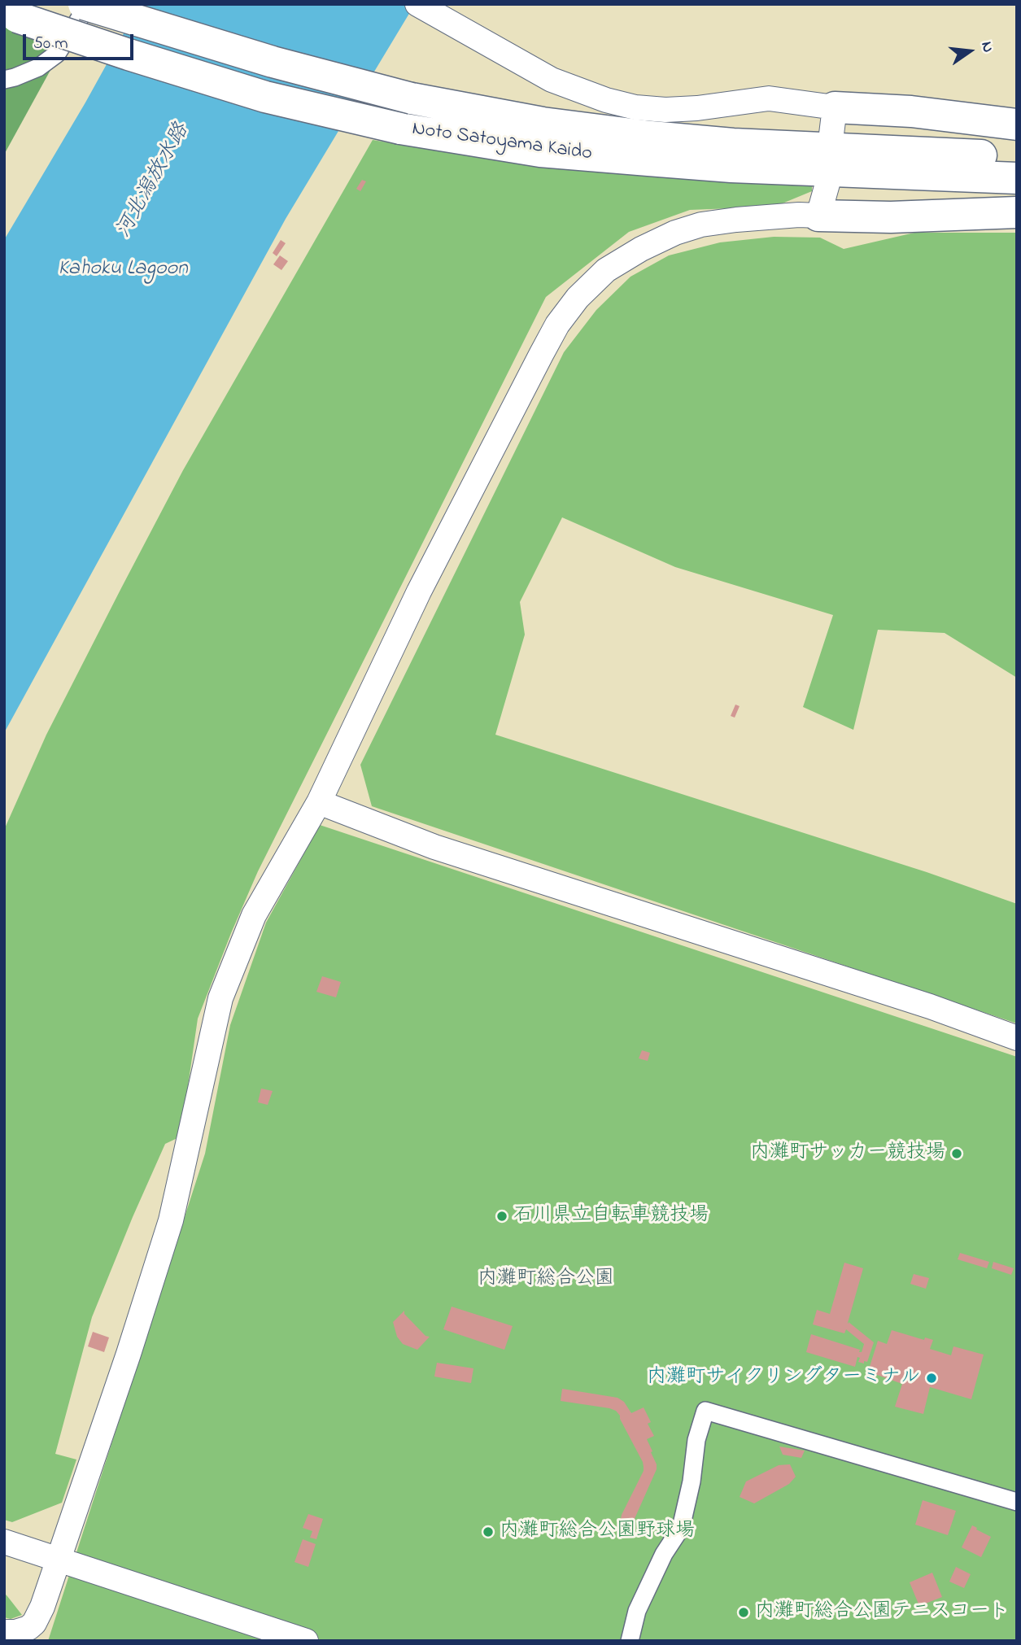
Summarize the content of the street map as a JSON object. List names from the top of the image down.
{
  "streets": {
    "highway": ["Noto Satoyama Kaido"]
  },
  "water": ["河北潟放水路", "Kahoku Lagoon"],
  "parks": ["内灘町総合公園"],
  "places": [
    "内灘町サッカー競技場",
    "石川県立自転車競技場",
    "内灘町サイクリングターミナル",
    "内灘町総合公園野球場",
    "内灘町総合公園テニスコート"
  ],
  "scale_bar": "50 m",
  "north": "right"
}
